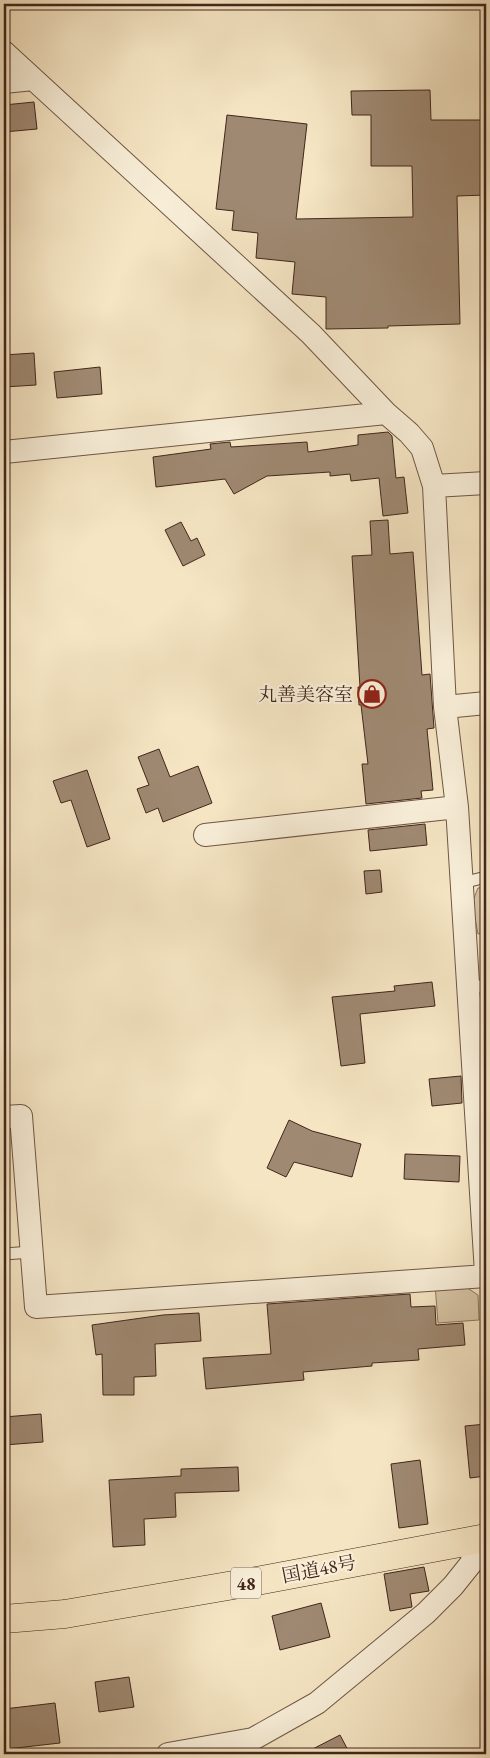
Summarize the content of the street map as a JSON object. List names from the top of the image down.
{
  "streets": {
    "highway": ["国道48号", "48"]
  },
  "places": {
    "shop": ["丸善美容室"]
  }
}
